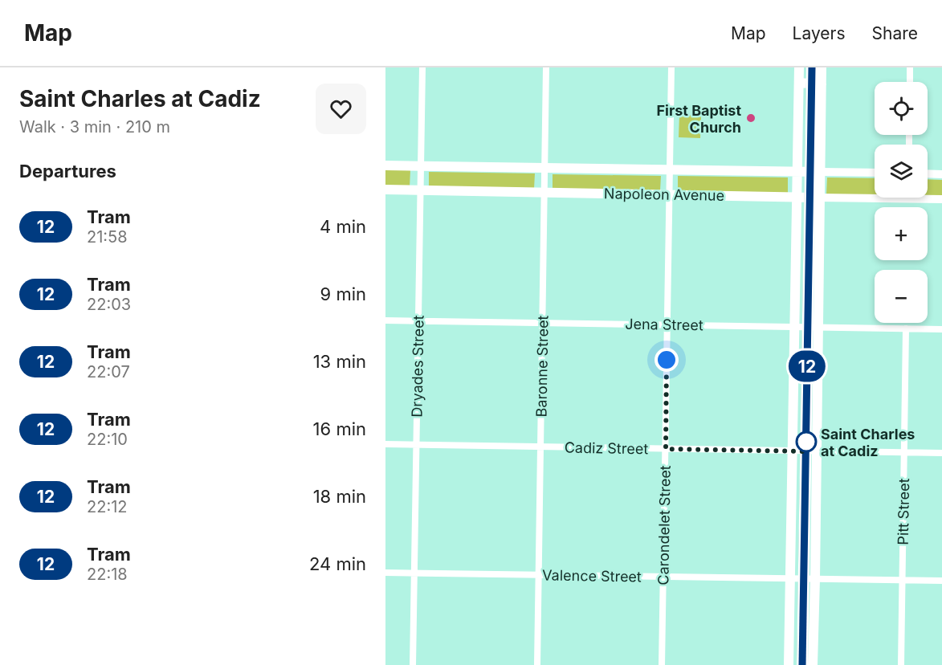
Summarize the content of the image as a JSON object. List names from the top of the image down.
{
  "streets": {
    "main road": ["Napoleon Avenue"],
    "street": [
      "Jena Street",
      "Dryades Street",
      "Baronne Street",
      "Cadiz Street",
      "Pitt Street",
      "Carondelet Street",
      "Valence Street"
    ]
  },
  "crossings": [
    ["Napoleon Avenue", "Dryades Street"],
    ["Napoleon Avenue", "Baronne Street"],
    ["Napoleon Avenue", "Carondelet Street"],
    ["Jena Street", "Dryades Street"],
    ["Jena Street", "Baronne Street"],
    ["Jena Street", "Pitt Street"],
    ["Jena Street", "Carondelet Street"],
    ["Dryades Street", "Cadiz Street"],
    ["Dryades Street", "Valence Street"],
    ["Baronne Street", "Cadiz Street"],
    ["Baronne Street", "Valence Street"],
    ["Cadiz Street", "Pitt Street"],
    ["Cadiz Street", "Carondelet Street"],
    ["Pitt Street", "Valence Street"],
    ["Carondelet Street", "Valence Street"]
  ],
  "places": ["First Baptist Church", "Saint Charles at Cadiz"],
  "lines": ["tram line 12"],
  "page": {
    "header": "Map",
    "nav": ["Map", "Layers", "Share"],
    "heading": [
      ["Saint Charles at Cadiz", "Walk · 3 min · 210 m"],
      "Departures"
    ],
    "on_map": "12",
    "map_buttons": ["+", "−"],
    "list": [
      {
        "mark": "12",
        "name": "Tram",
        "note": "21:58",
        "value": "4 min"
      },
      {
        "mark": "12",
        "name": "Tram",
        "note": "22:03",
        "value": "9 min"
      },
      {
        "mark": "12",
        "name": "Tram",
        "note": "22:07",
        "value": "13 min"
      },
      {
        "mark": "12",
        "name": "Tram",
        "note": "22:10",
        "value": "16 min"
      },
      {
        "mark": "12",
        "name": "Tram",
        "note": "22:12",
        "value": "18 min"
      },
      {
        "mark": "12",
        "name": "Tram",
        "note": "22:18",
        "value": "24 min"
      }
    ]
  }
}
